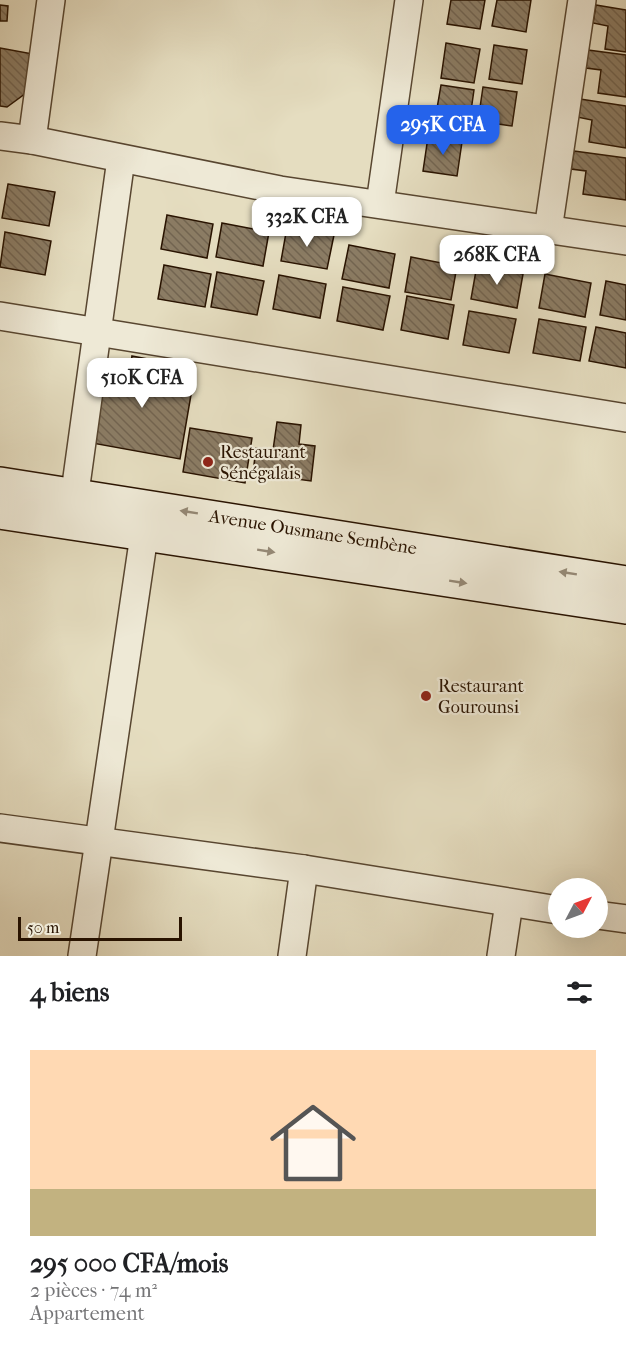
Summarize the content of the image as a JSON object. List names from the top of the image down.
{
  "streets": {
    "main road": ["Avenue Ousmane Sembène"]
  },
  "places": ["Restaurant Sénégalais", "Restaurant Gourounsi"],
  "scale_bar": "50 m",
  "north": "top right",
  "page": {
    "price": [
      "295K CFA",
      "332K CFA",
      "268K CFA",
      "510K CFA"
    ],
    "scale": "50 m",
    "heading": "4 biens",
    "list": [
      {
        "name": "295 000 CFA/mois",
        "note": "2 pièces · 74 m² · Appartement"
      }
    ]
  }
}
